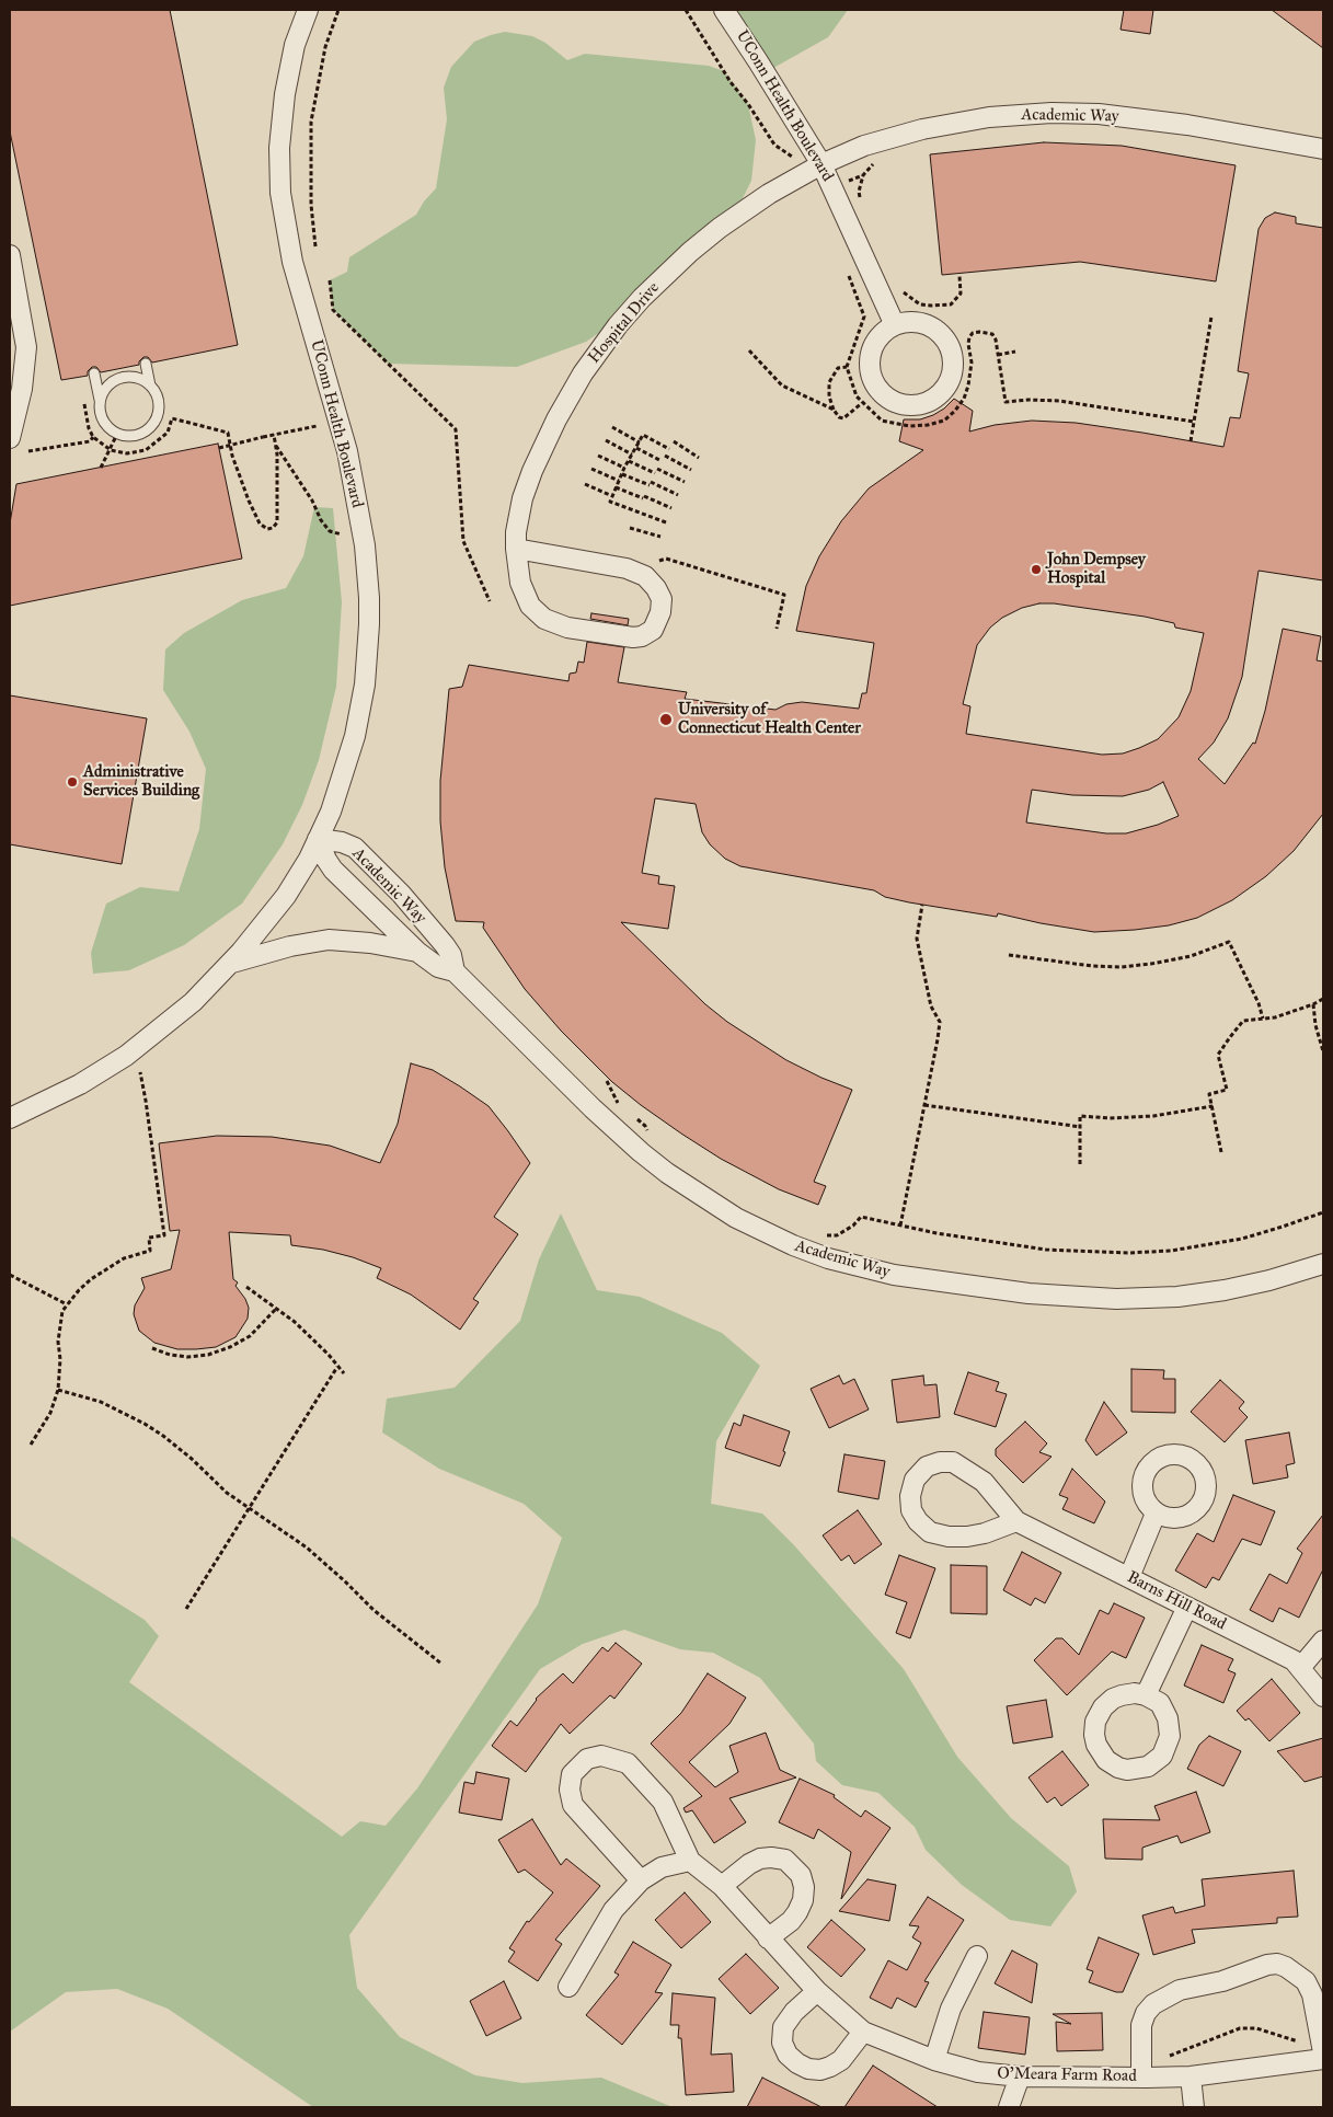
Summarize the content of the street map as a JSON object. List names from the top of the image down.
{
  "streets": {
    "street": [
      "UConn Health Boulevard",
      "Academic Way",
      "Hospital Drive",
      "Barns Hill Road",
      "O'Meara Farm Road"
    ]
  },
  "crossings": [
    ["UConn Health Boulevard", "Academic Way"],
    ["UConn Health Boulevard", "Hospital Drive"],
    ["Academic Way", "Hospital Drive"]
  ],
  "places": ["John Dempsey Hospital", "University of Connecticut Health Center", "Administrative Services Building"]
}
